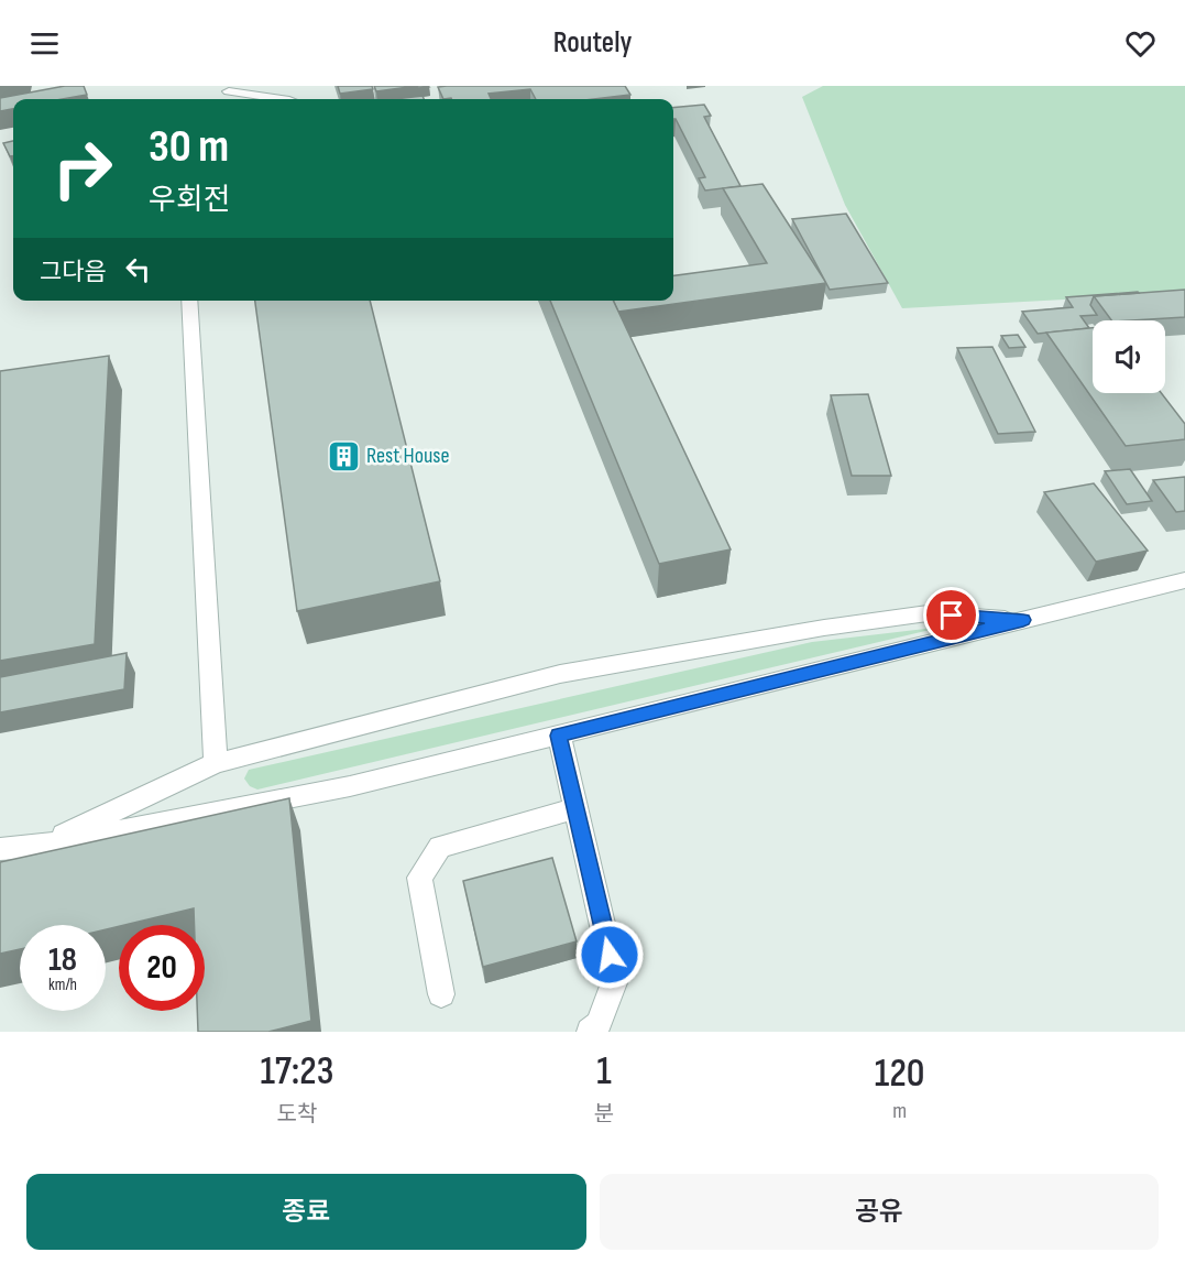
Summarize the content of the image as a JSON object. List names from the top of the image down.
{
  "places": {
    "building": ["Rest House"]
  },
  "page": {
    "header": "Routely",
    "turn": ["30 m", "우회전"],
    "then": "그다음",
    "speed": "18 km/h",
    "limit": "20",
    "eta": [
      "17:23",
      "도착",
      "1",
      "분",
      "120",
      "m"
    ],
    "buttons": ["종료", "공유"]
  }
}
